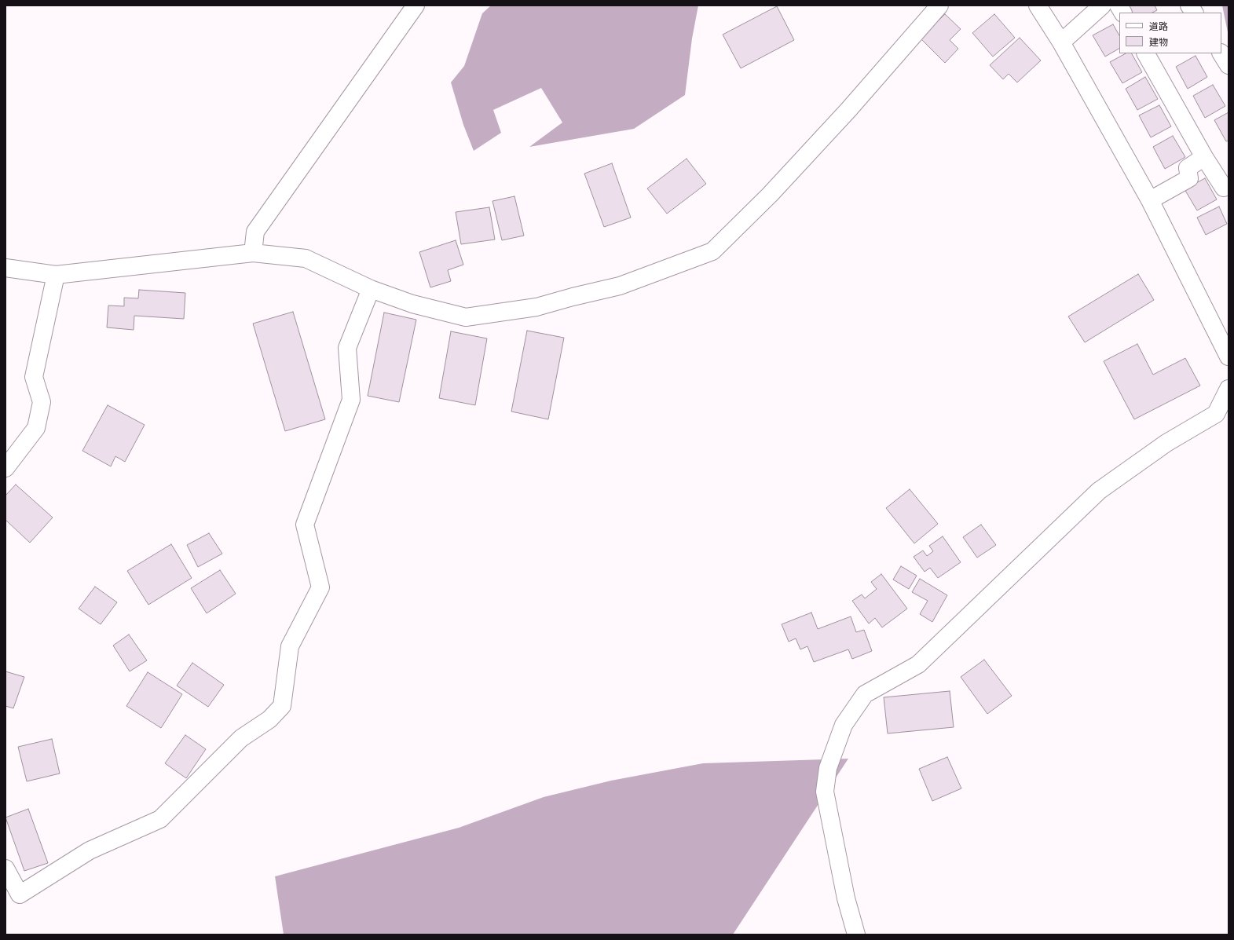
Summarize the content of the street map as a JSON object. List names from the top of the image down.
{
  "legend": ["道路", "建物"]
}
